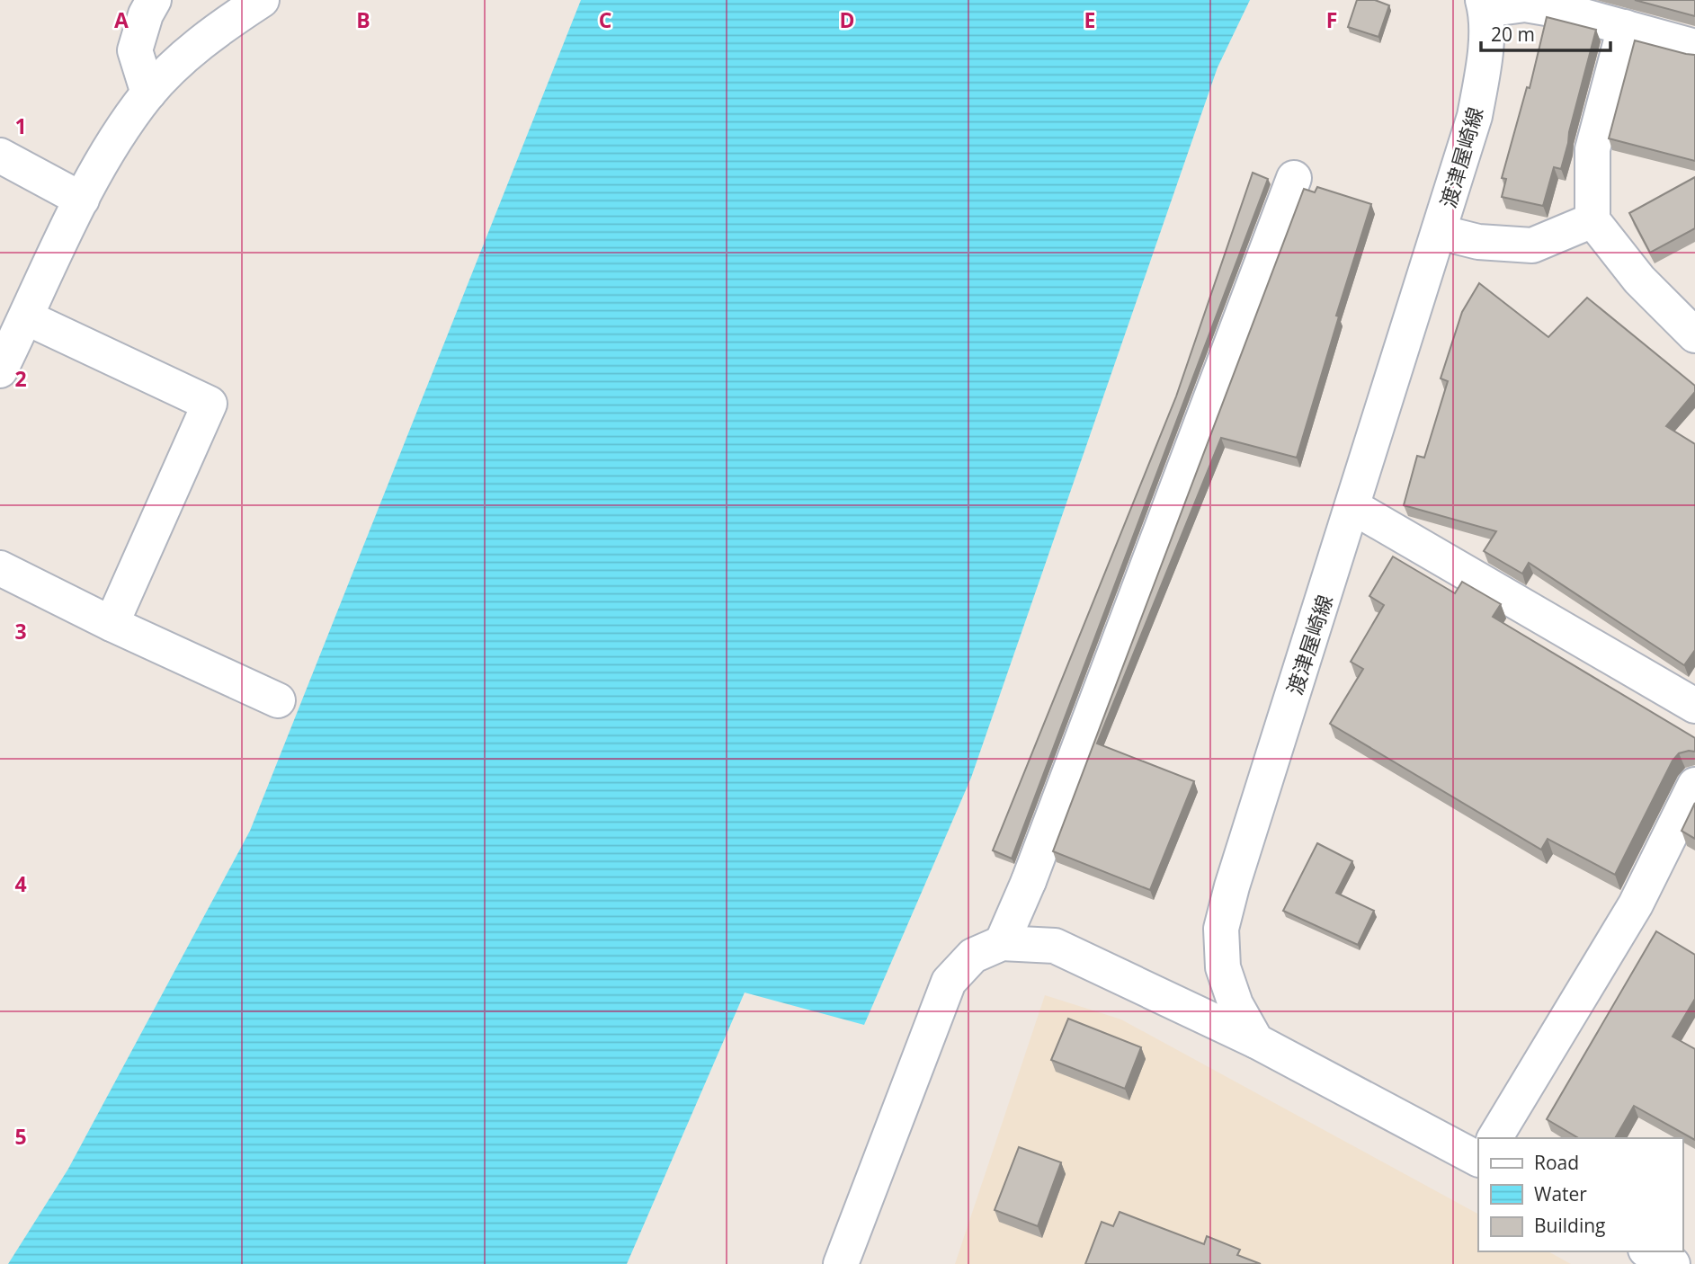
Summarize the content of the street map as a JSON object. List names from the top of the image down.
{
  "streets": {
    "street": ["渡津屋崎線"]
  },
  "legend": ["Road", "Water", "Building"],
  "scale_bar": "20 m",
  "grid": {
    "columns": [
      "A",
      "B",
      "C",
      "D",
      "E",
      "F"
    ],
    "rows": [
      "1",
      "2",
      "3",
      "4",
      "5"
    ]
  }
}
